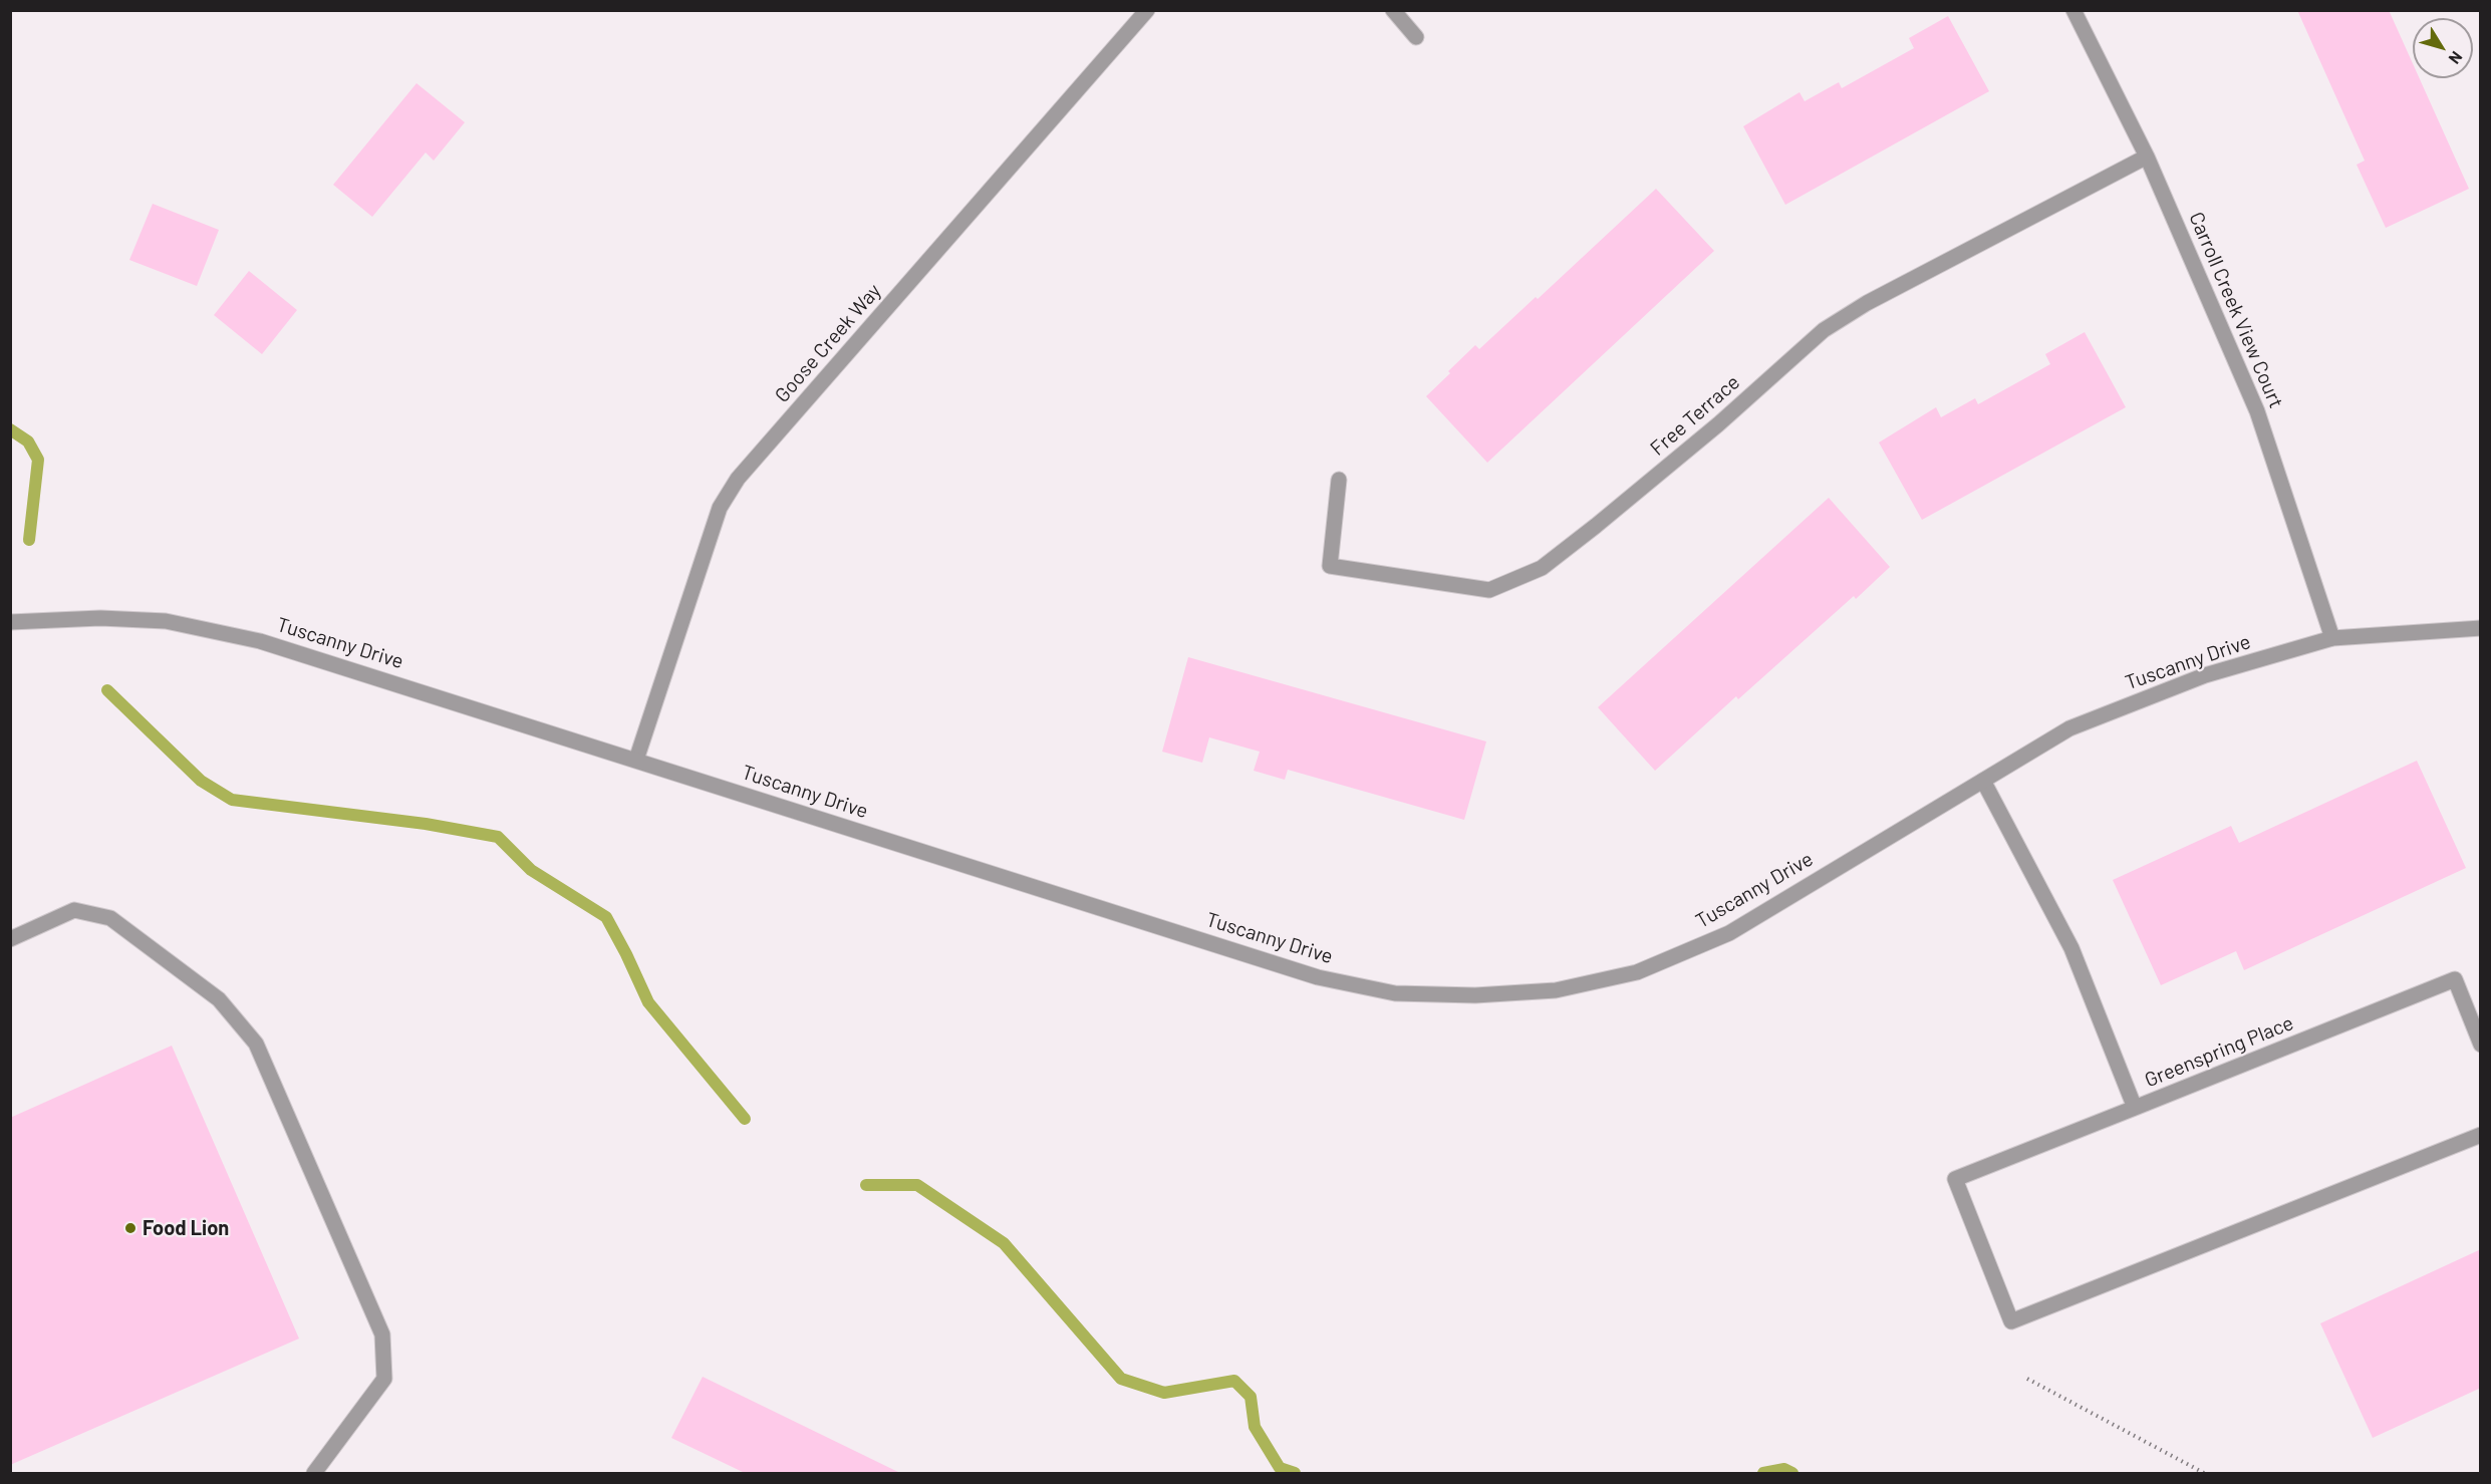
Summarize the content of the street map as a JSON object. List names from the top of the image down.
{
  "streets": {
    "street": [
      "Carroll Creek View Court",
      "Goose Creek Way",
      "Free Terrace",
      "Tuscanny Drive",
      "Greenspring Place"
    ]
  },
  "crossings": [
    ["Carroll Creek View Court", "Free Terrace"],
    ["Carroll Creek View Court", "Tuscanny Drive"],
    ["Goose Creek Way", "Tuscanny Drive"],
    ["Tuscanny Drive", "Greenspring Place"]
  ],
  "places": ["Food Lion"],
  "north": "bottom right"
}
